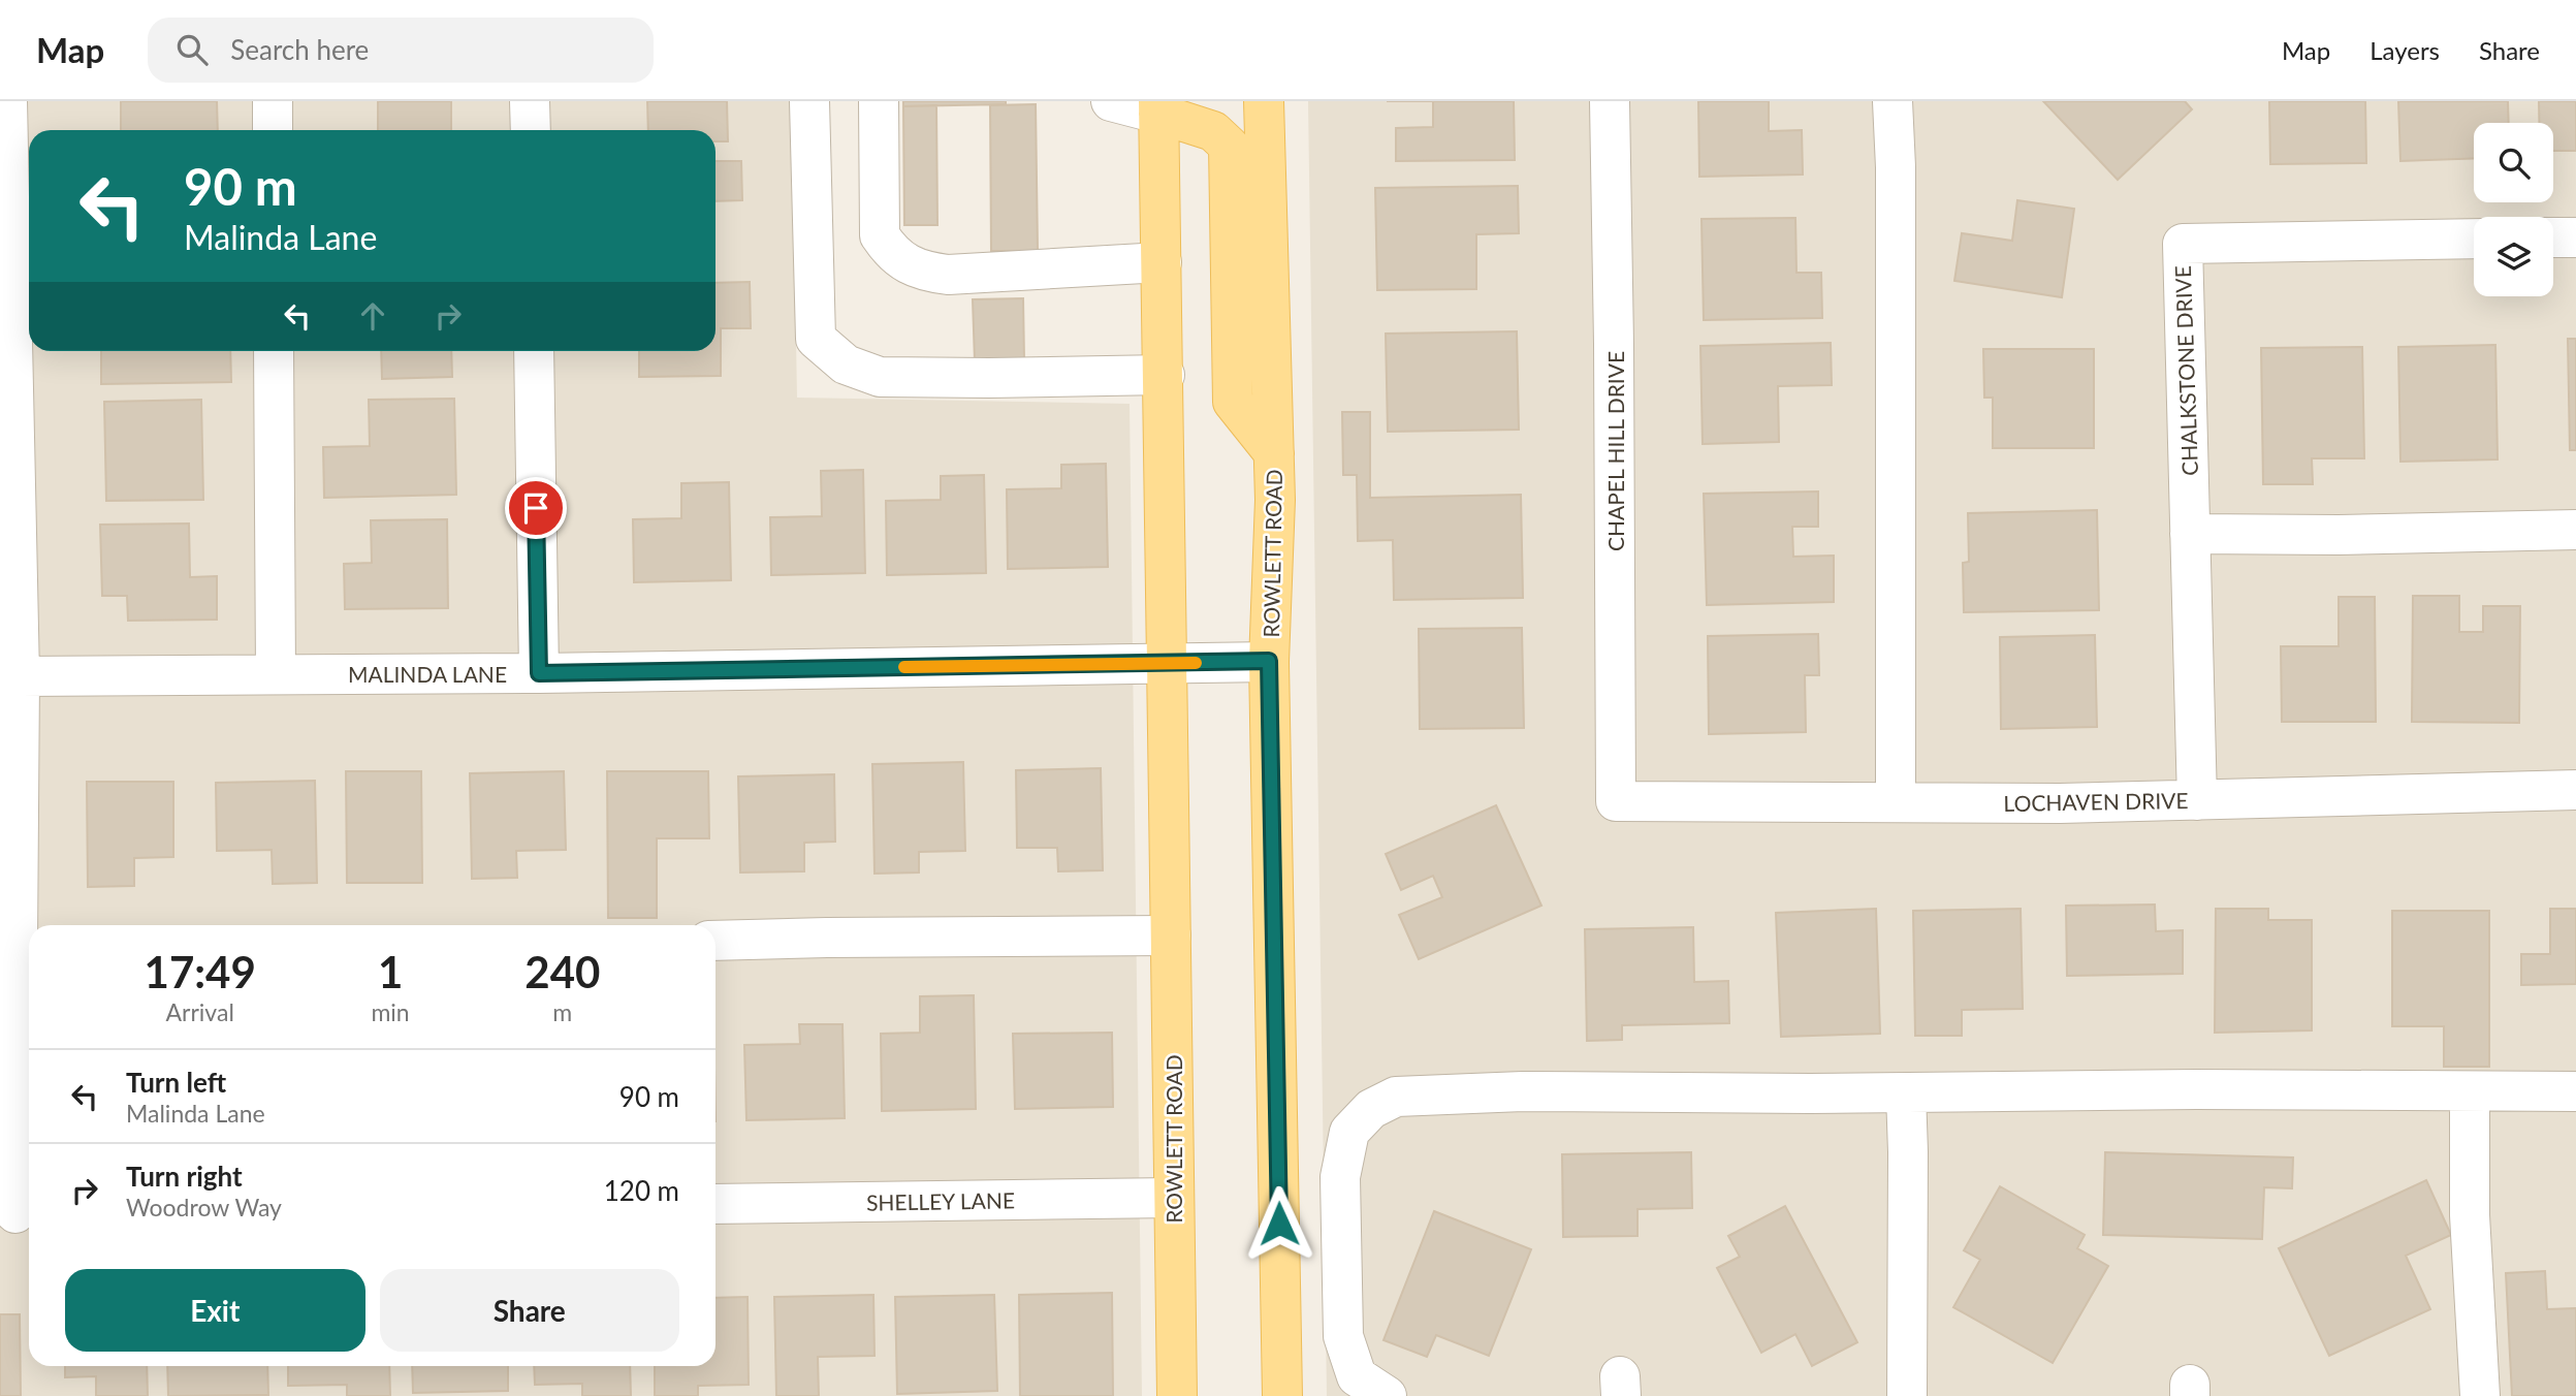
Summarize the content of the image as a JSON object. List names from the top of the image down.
{
  "streets": {
    "main road": ["ROWLETT ROAD"],
    "street": [
      "CHALKSTONE DRIVE",
      "CHAPEL HILL DRIVE",
      "MALINDA LANE",
      "LOCHAVEN DRIVE",
      "SHELLEY LANE"
    ]
  },
  "crossings": [
    ["CHALKSTONE DRIVE", "LOCHAVEN DRIVE"],
    ["CHAPEL HILL DRIVE", "LOCHAVEN DRIVE"],
    ["ROWLETT ROAD", "MALINDA LANE"],
    ["ROWLETT ROAD", "SHELLEY LANE"]
  ],
  "page": {
    "header": "Map",
    "search": "Search here",
    "nav": ["Map", "Layers", "Share"],
    "turn": ["90 m", "Malinda Lane"],
    "eta": [
      "17:49",
      "Arrival",
      "1",
      "min",
      "240",
      "m"
    ],
    "list": [
      {
        "name": "Turn left",
        "note": "Malinda Lane",
        "value": "90 m"
      },
      {
        "name": "Turn right",
        "note": "Woodrow Way",
        "value": "120 m"
      }
    ],
    "buttons": ["Exit", "Share"]
  }
}
